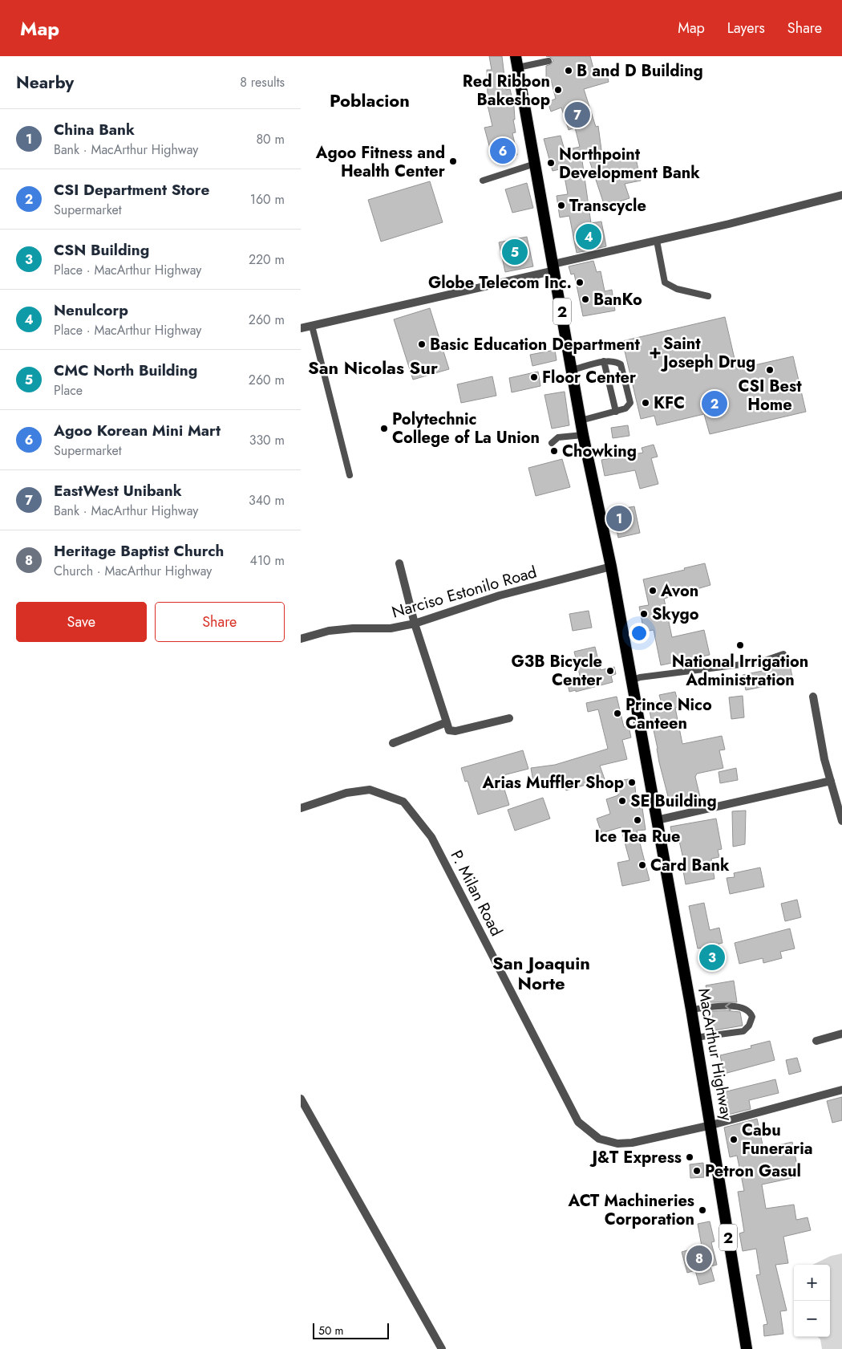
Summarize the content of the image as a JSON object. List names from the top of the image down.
{
  "streets": {
    "highway": ["2", "MacArthur Highway"],
    "street": ["Narciso Estonilo Road", "P. Milan Road"]
  },
  "crossings": [
    ["Narciso Estonilo Road", "MacArthur Highway"],
    ["P. Milan Road", "MacArthur Highway"]
  ],
  "districts": ["Poblacion", "San Nicolas Sur", "San Joaquin Norte"],
  "places": {
    "other": [
      "B and D Building",
      "Red Ribbon Bakeshop",
      "Agoo Fitness and Health Center",
      "Northpoint Development Bank",
      "Transcycle",
      "Globe Telecom Inc.",
      "BanKo",
      "Basic Education Department",
      "CSI Best Home",
      "Floor Center",
      "KFC",
      "Polytechnic College of La Union",
      "Chowking",
      "Avon",
      "Skygo",
      "National Irrigation Administration",
      "G3B Bicycle Center",
      "Prince Nico Canteen",
      "Arias Muffler Shop",
      "SE Building",
      "Ice Tea Rue",
      "Card Bank",
      "Cabu Funeraria",
      "J&T Express",
      "Petron Gasul",
      "ACT Machineries Corporation"
    ],
    "health": ["Saint Joseph Drug"]
  },
  "scale_bar": "50 m",
  "page": {
    "header": "Map",
    "nav": ["Map", "Layers", "Share"],
    "heading": ["Nearby", "8 results"],
    "pins": [
      "7",
      "6",
      "4",
      "5",
      "2",
      "1",
      "3",
      "8"
    ],
    "list": [
      {
        "mark": "1",
        "name": "China Bank",
        "note": "Bank · MacArthur Highway",
        "value": "80 m"
      },
      {
        "mark": "2",
        "name": "CSI Department Store",
        "note": "Supermarket",
        "value": "160 m"
      },
      {
        "mark": "3",
        "name": "CSN Building",
        "note": "Place · MacArthur Highway",
        "value": "220 m"
      },
      {
        "mark": "4",
        "name": "Nenulcorp",
        "note": "Place · MacArthur Highway",
        "value": "260 m"
      },
      {
        "mark": "5",
        "name": "CMC North Building",
        "note": "Place",
        "value": "260 m"
      },
      {
        "mark": "6",
        "name": "Agoo Korean Mini Mart",
        "note": "Supermarket",
        "value": "330 m"
      },
      {
        "mark": "7",
        "name": "EastWest Unibank",
        "note": "Bank · MacArthur Highway",
        "value": "340 m"
      },
      {
        "mark": "8",
        "name": "Heritage Baptist Church",
        "note": "Church · MacArthur Highway",
        "value": "410 m"
      }
    ],
    "buttons": ["Save", "Share"],
    "map_buttons": ["+", "−"],
    "scale": "50 m"
  }
}
